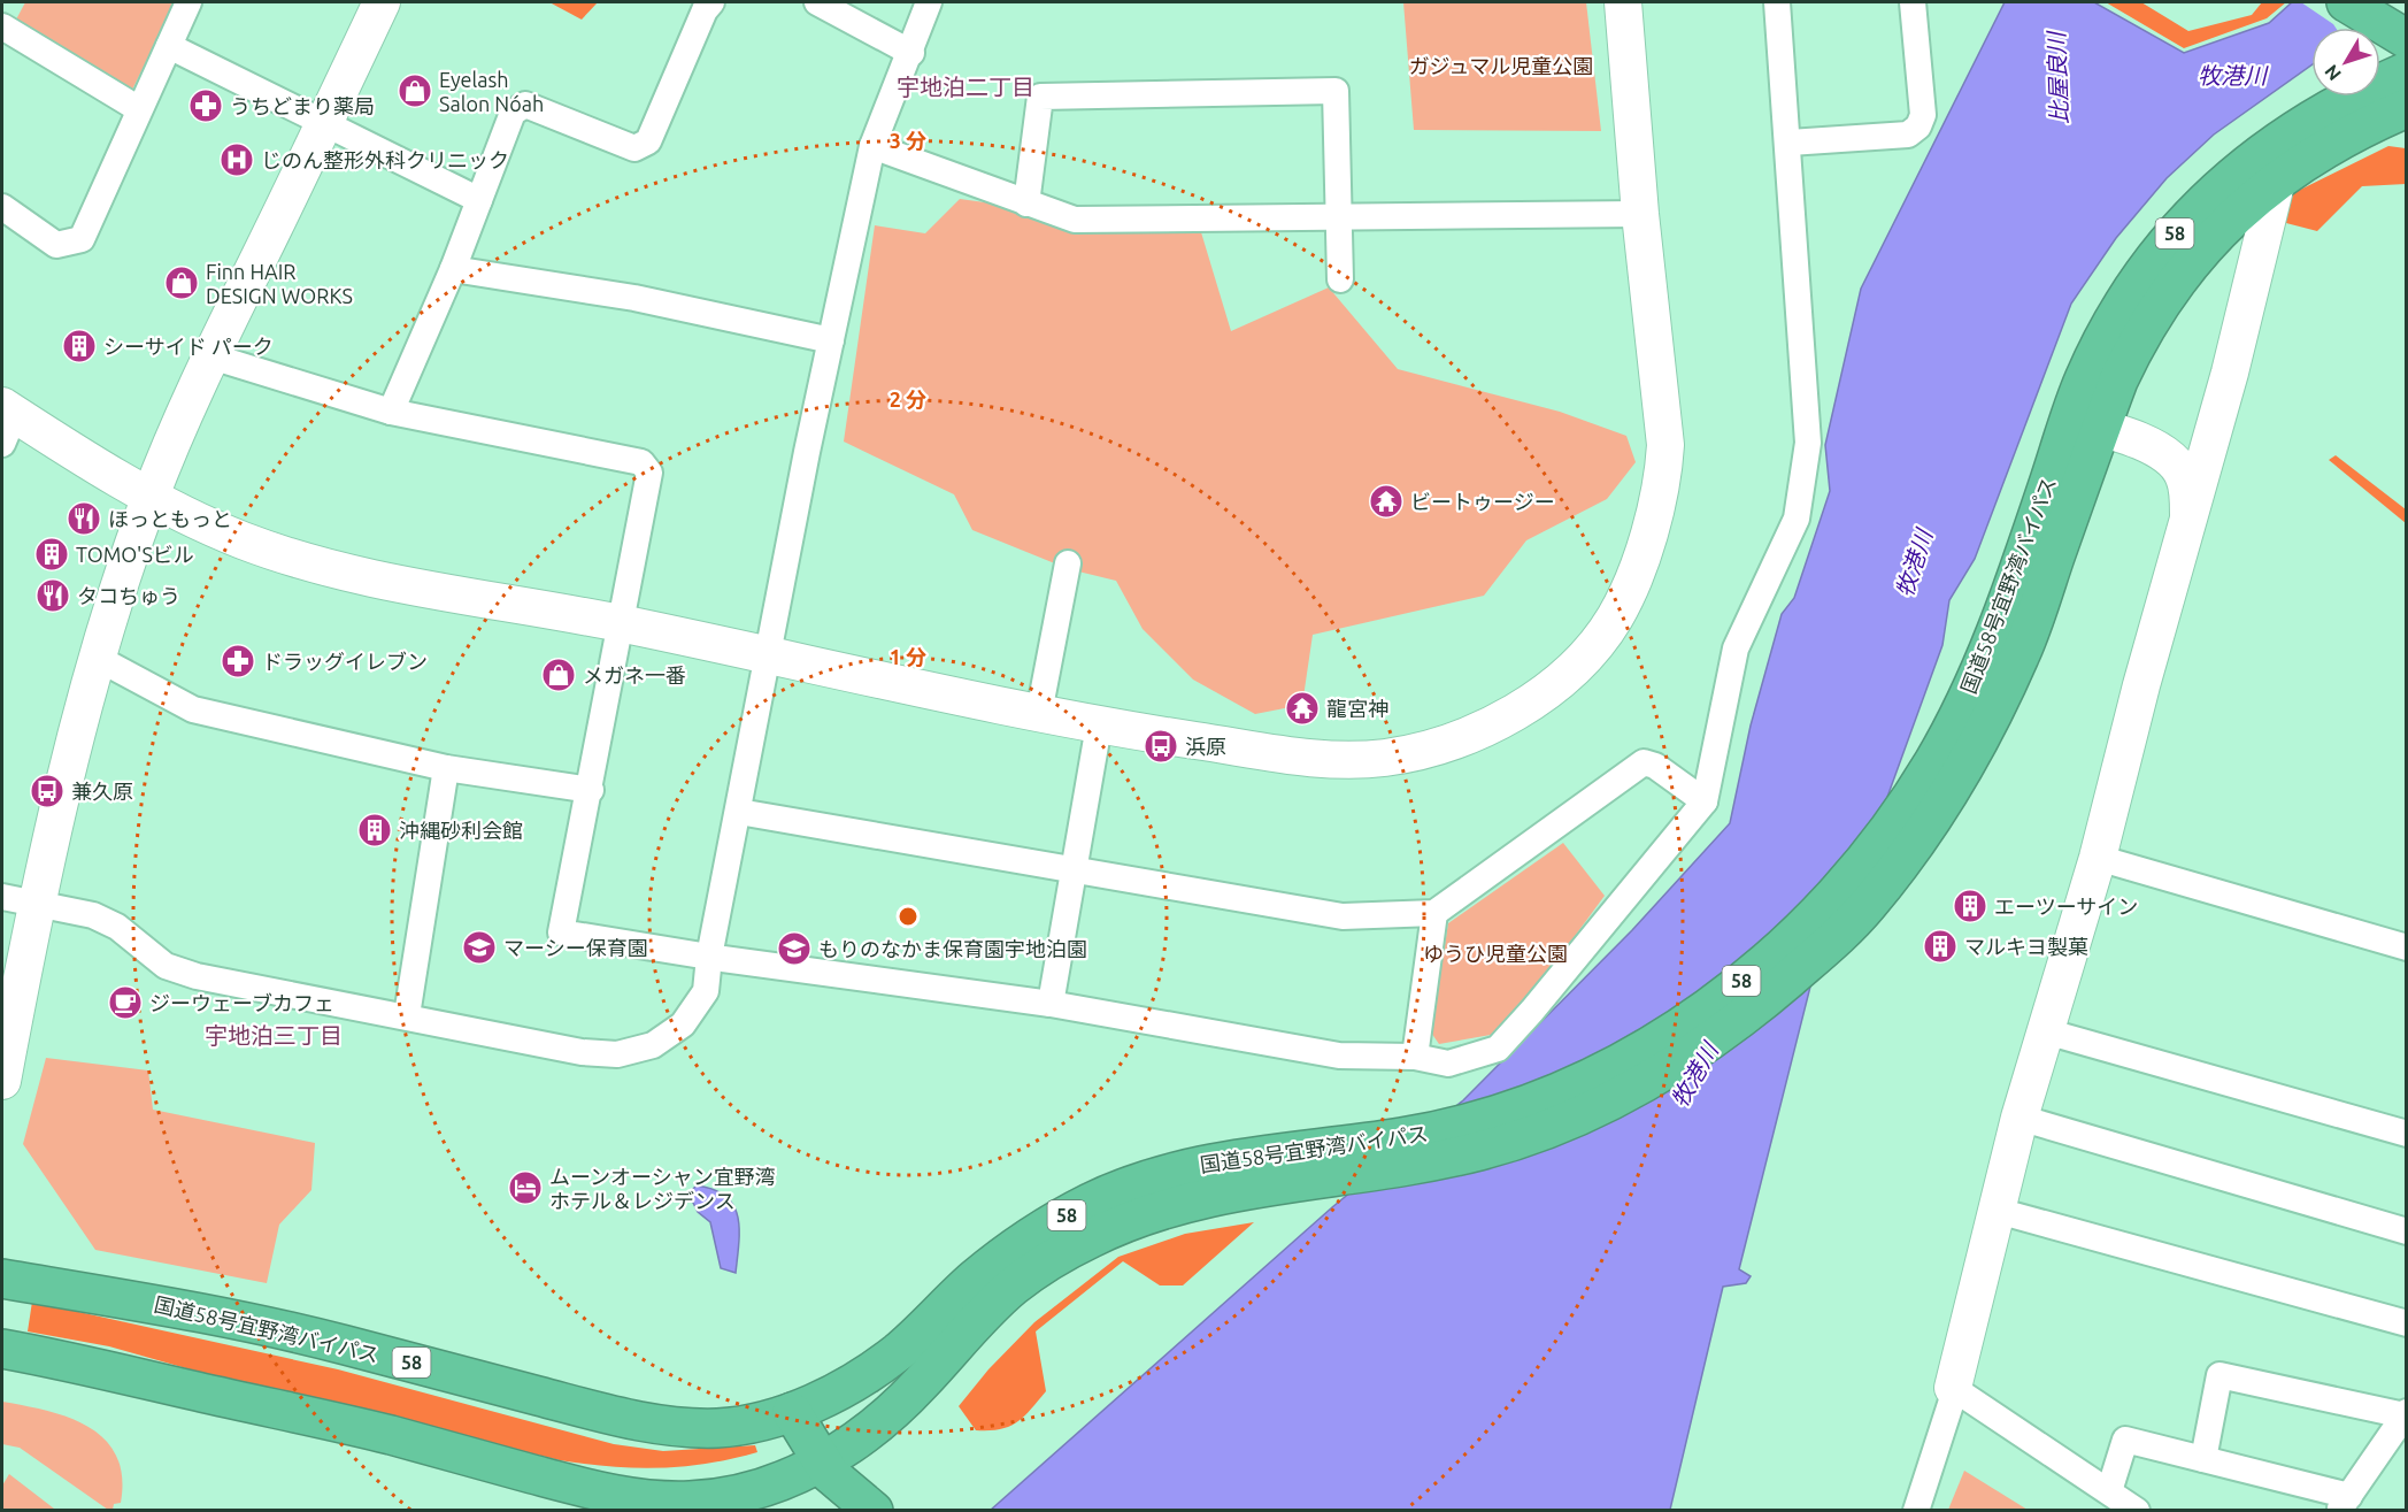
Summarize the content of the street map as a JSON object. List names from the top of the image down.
{
  "streets": {
    "highway": ["58", "国道58号宜野湾バイパス"]
  },
  "districts": ["宇地泊二丁目", "宇地泊三丁目"],
  "water": ["牧港川", "比屋良川"],
  "parks": ["ガジュマル児童公園", "ゆうひ児童公園"],
  "places": {
    "shop": ["Eyelash Salon Nóah", "Finn HAIR DESIGN WORKS", "メガネ一番"],
    "pharmacy": ["うちどまり薬局", "ドラッグイレブン"],
    "hospital": ["じのん整形外科クリニック"],
    "building": [
      "シーサイド パーク",
      "TOMO'Sビル",
      "沖縄砂利会館",
      "エーツーサイン",
      "マルキヨ製菓"
    ],
    "temple": ["ビートゥージー", "龍宮神"],
    "restaurant": ["ほっともっと", "タコちゅう"],
    "bus stop": ["浜原", "兼久原"],
    "school or university": ["マーシー保育園", "もりのなかま保育園宇地泊園"],
    "cafe": ["ジーウェーブカフェ"],
    "hotel": ["ムーンオーシャン宜野湾 ホテル＆レジデンス"]
  },
  "north": "bottom left",
  "rings": ["3 分", "2 分", "1 分"]
}
